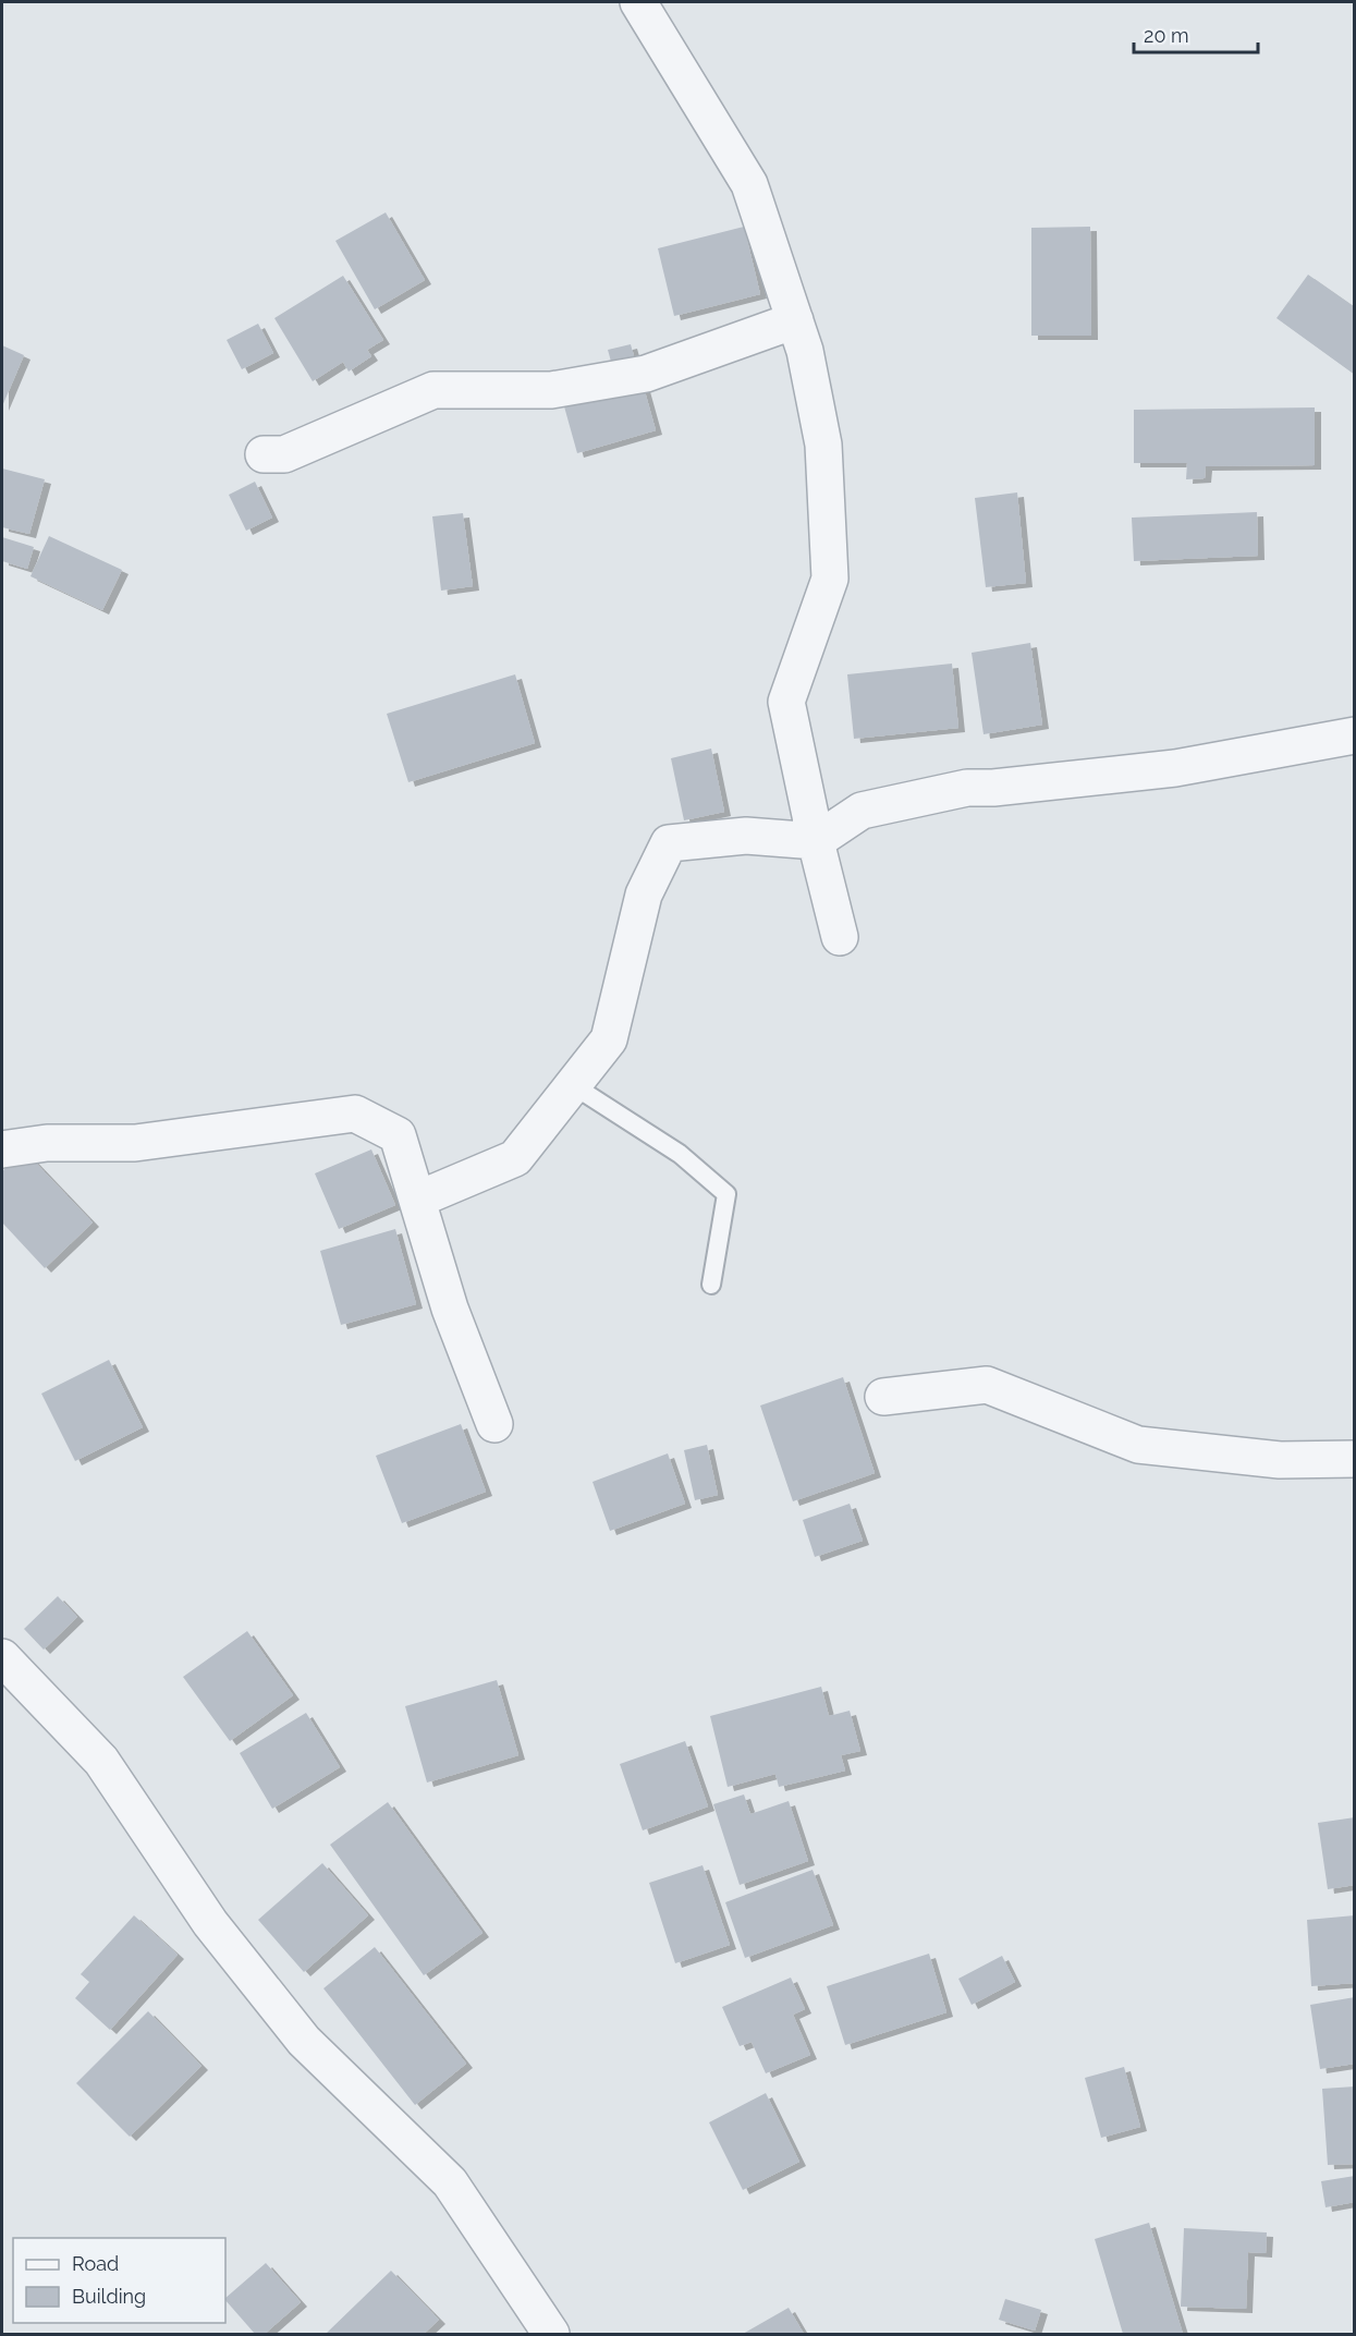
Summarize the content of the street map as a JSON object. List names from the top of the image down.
{
  "legend": ["Road", "Building"],
  "scale_bar": "20 m"
}
